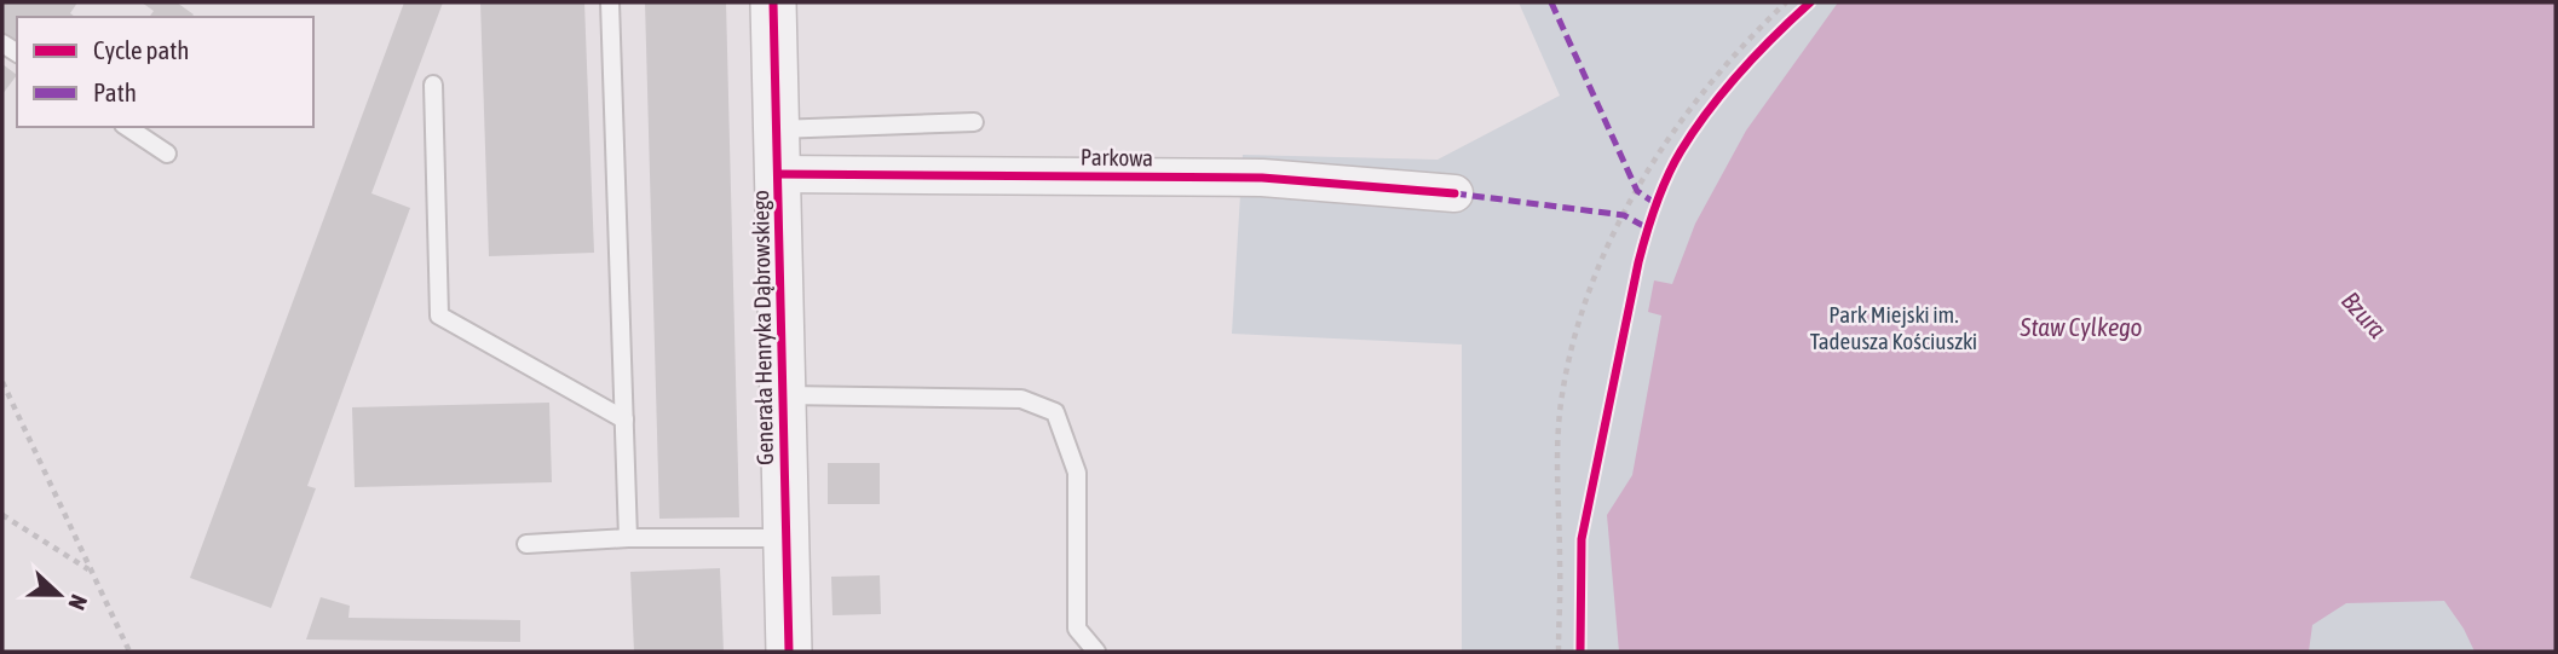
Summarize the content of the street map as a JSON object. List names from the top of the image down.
{
  "streets": {
    "street": ["Parkowa", "Generała Henryka Dąbrowskiego"]
  },
  "crossings": [
    ["Parkowa", "Generała Henryka Dąbrowskiego"]
  ],
  "water": ["Bzura", "Staw Cylkego"],
  "parks": ["Park Miejski im. Tadeusza Kościuszki"],
  "legend": ["Cycle path", "Path"],
  "north": "right"
}
